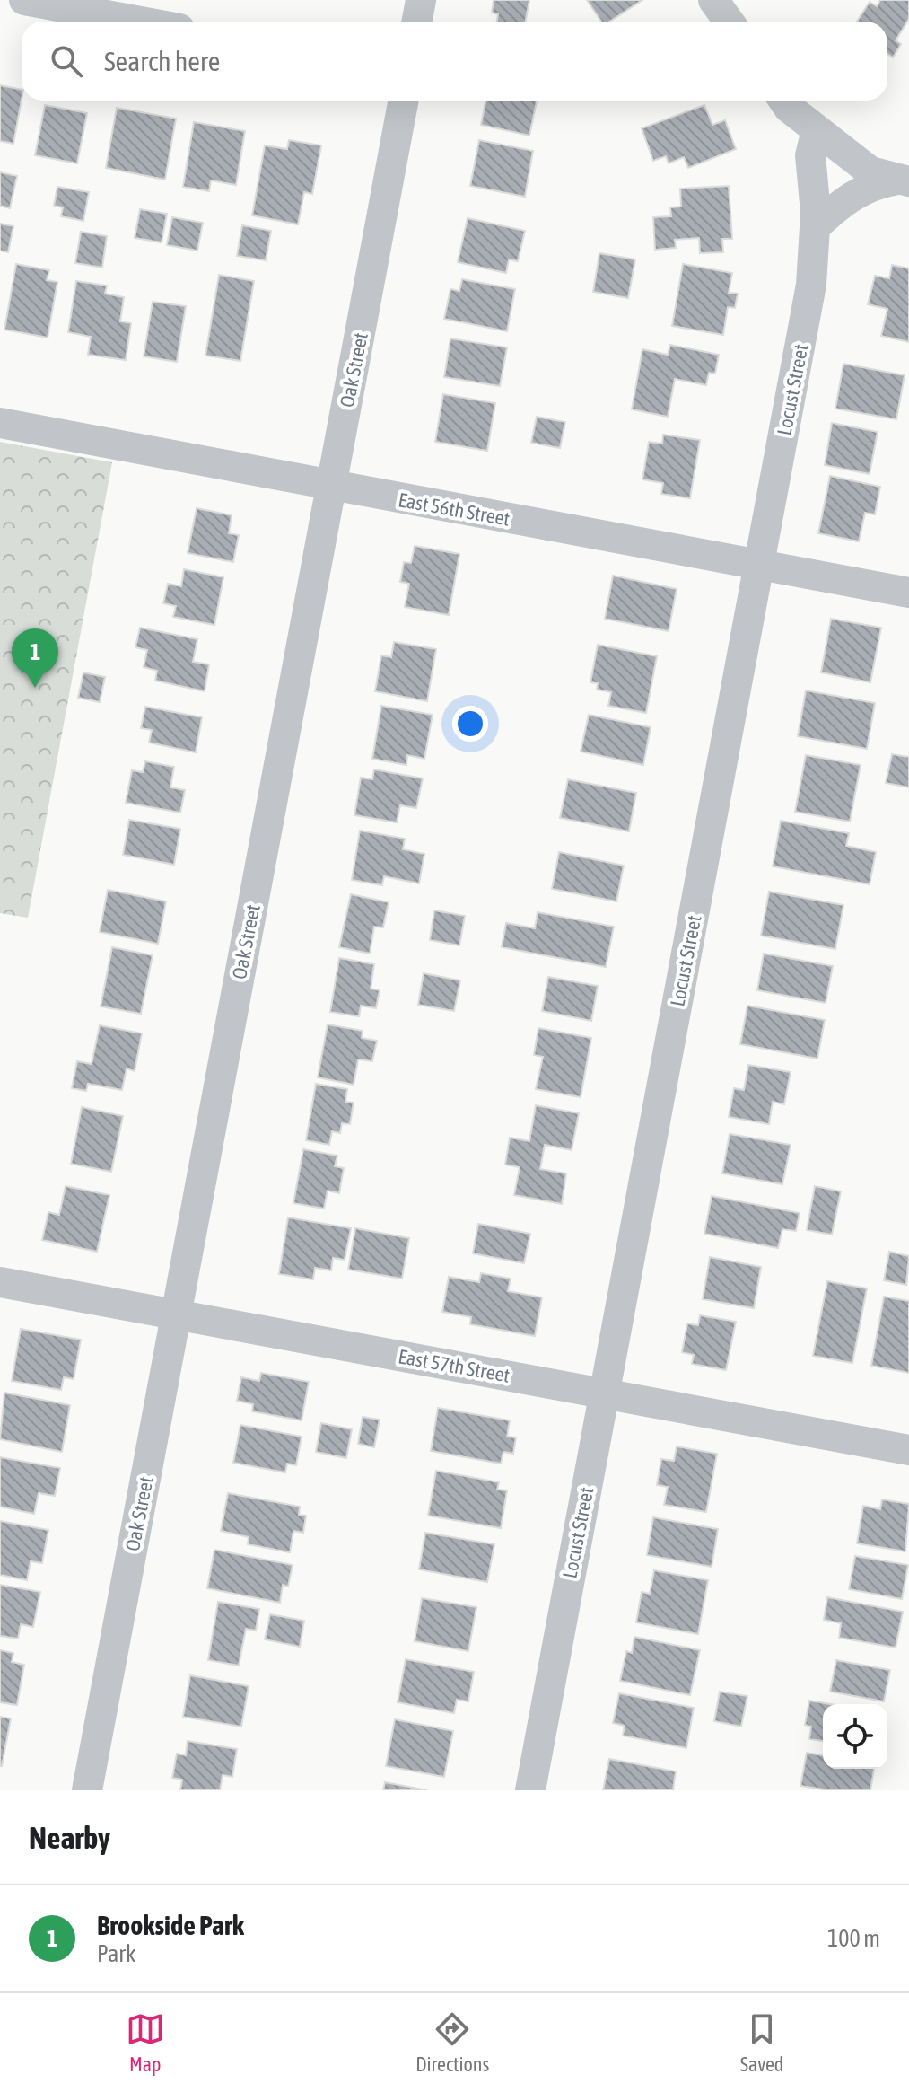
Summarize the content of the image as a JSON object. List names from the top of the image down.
{
  "streets": {
    "street": [
      "Oak Street",
      "Locust Street",
      "East 56th Street",
      "East 57th Street"
    ]
  },
  "crossings": [
    ["Oak Street", "East 56th Street"],
    ["Oak Street", "East 57th Street"],
    ["Locust Street", "East 56th Street"],
    ["Locust Street", "East 57th Street"]
  ],
  "page": {
    "search": "Search here",
    "pins": "1",
    "heading": "Nearby",
    "list": [
      {
        "mark": "1",
        "name": "Brookside Park",
        "note": "Park",
        "value": "100 m"
      }
    ],
    "nav": ["Map", "Directions", "Saved"]
  }
}
